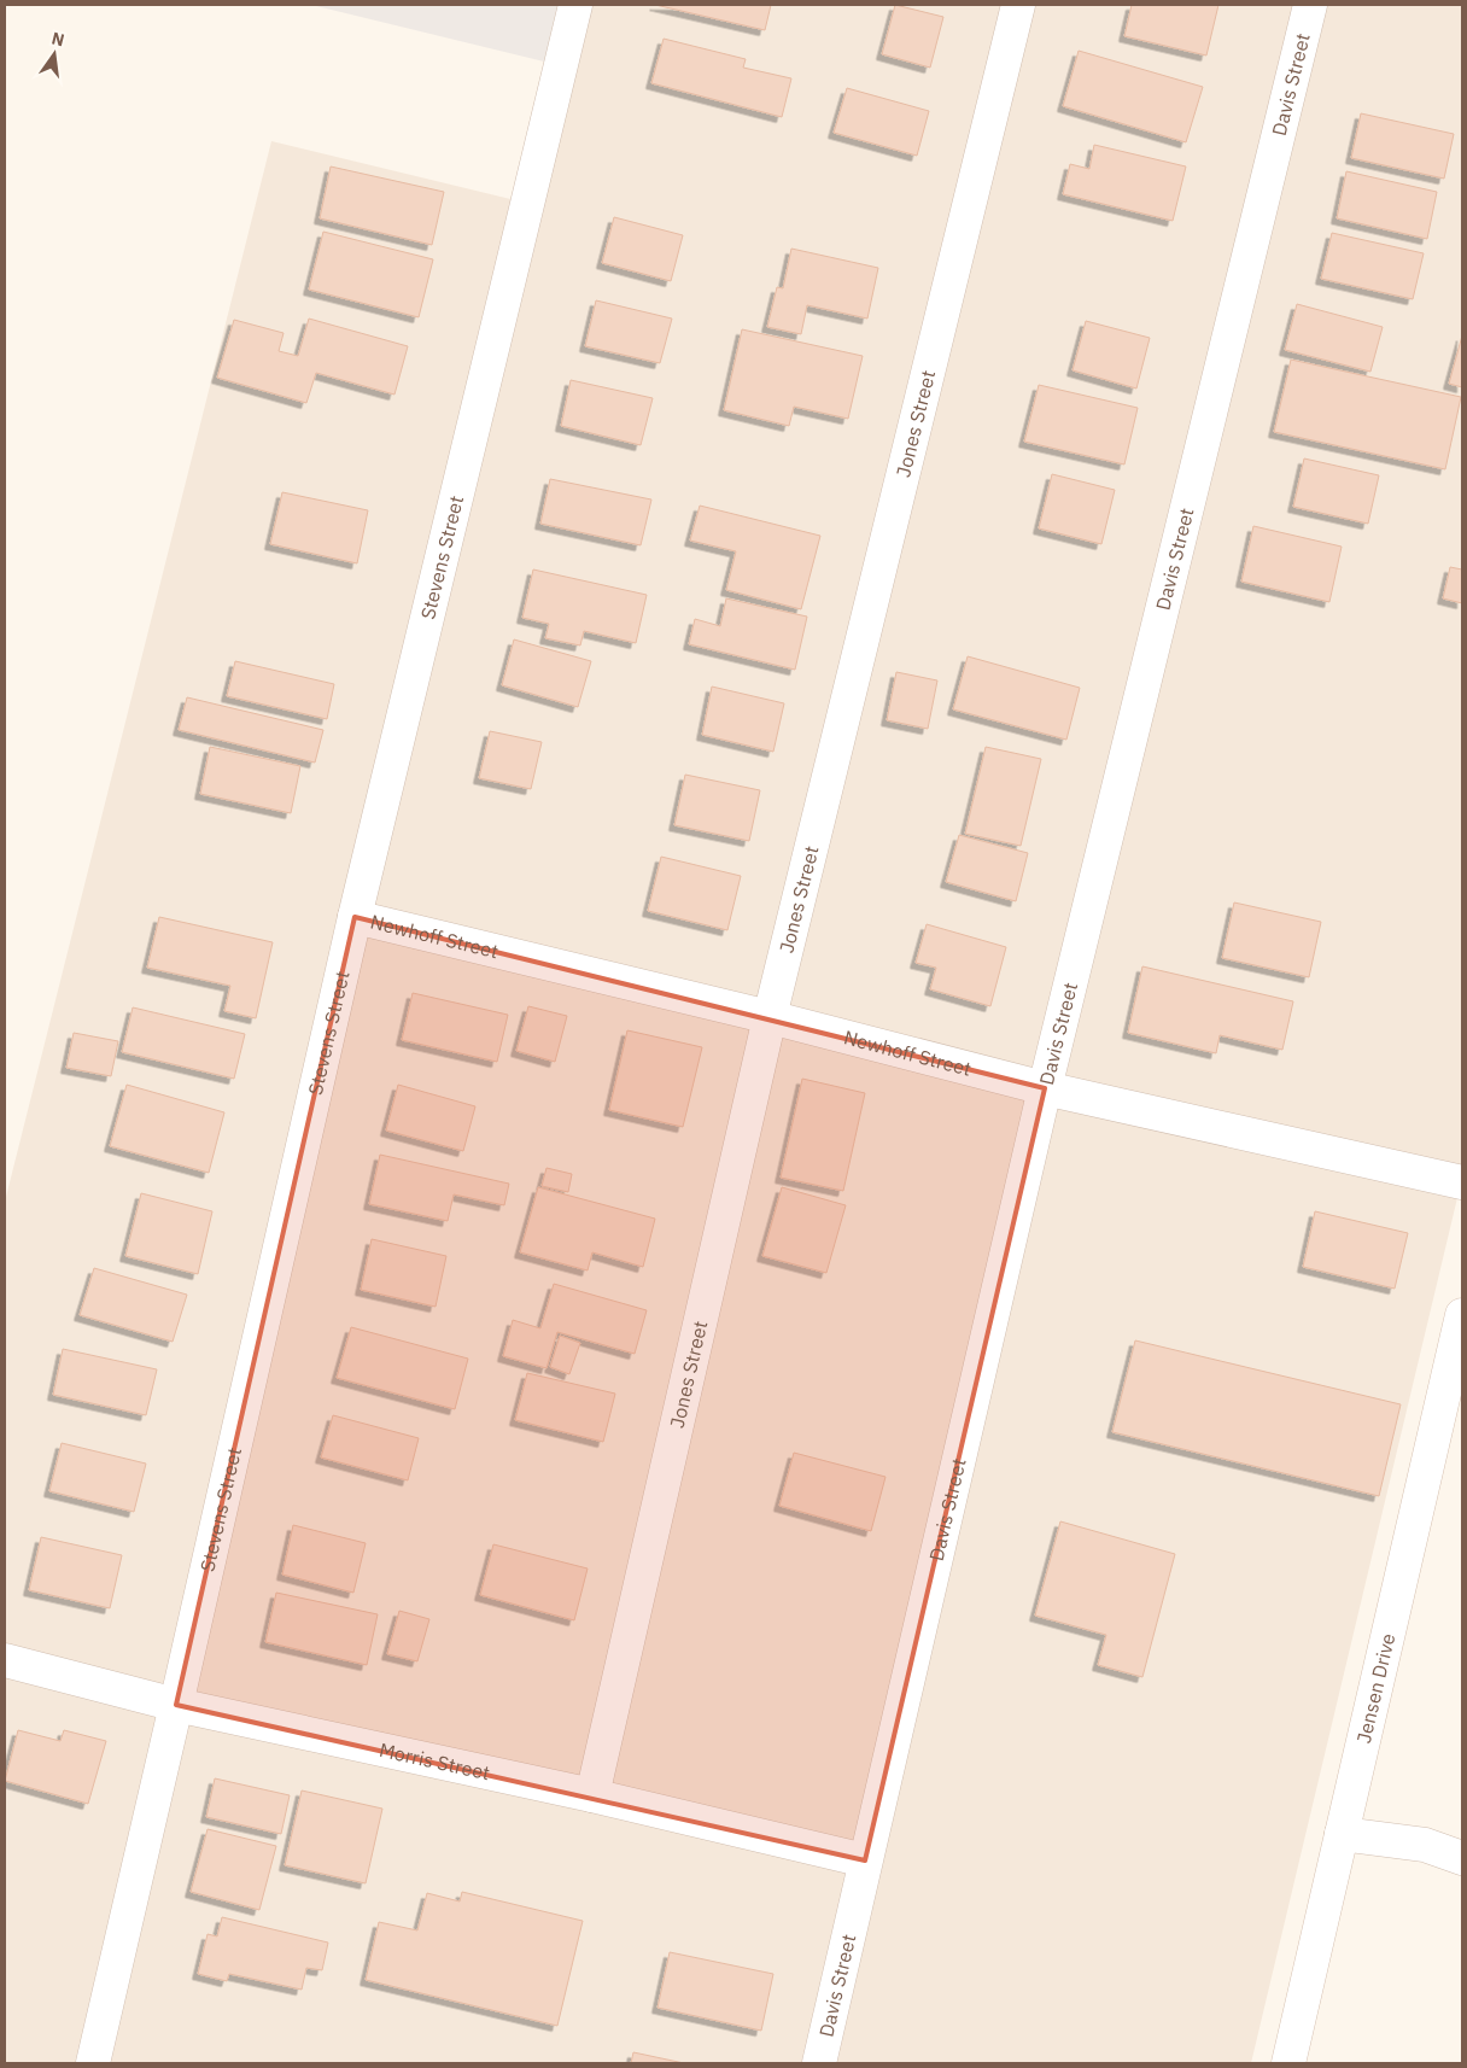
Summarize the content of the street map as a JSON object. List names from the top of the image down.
{
  "streets": {
    "street": [
      "Davis Street",
      "Jones Street",
      "Stevens Street",
      "Newhoff Street",
      "Jensen Drive",
      "Morris Street"
    ]
  },
  "crossings": [
    ["Davis Street", "Newhoff Street"],
    ["Davis Street", "Morris Street"],
    ["Jones Street", "Newhoff Street"],
    ["Jones Street", "Morris Street"],
    ["Stevens Street", "Newhoff Street"],
    ["Stevens Street", "Morris Street"]
  ],
  "north": "top"
}
